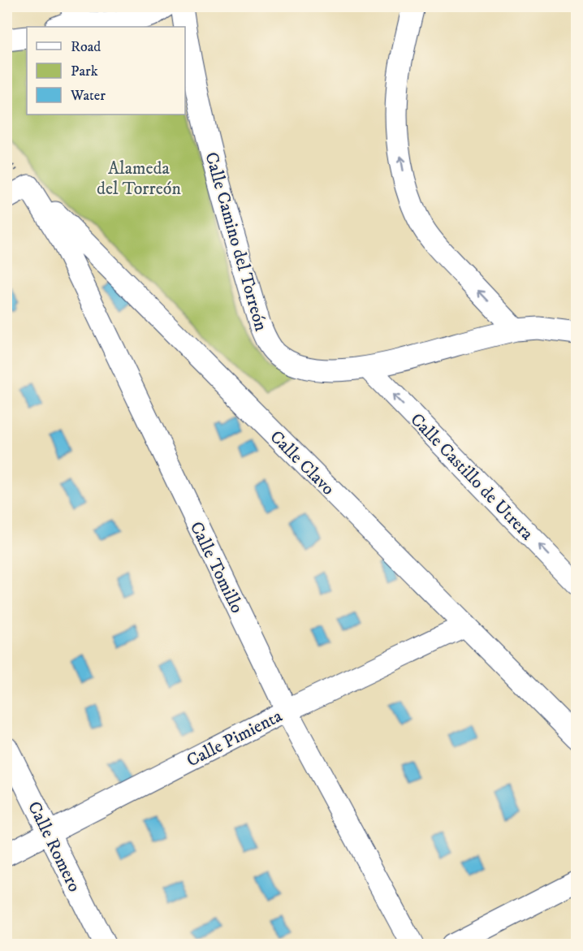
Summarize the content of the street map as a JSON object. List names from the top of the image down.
{
  "streets": {
    "street": [
      "Calle Camino del Torreón",
      "Calle Clavo",
      "Calle Castillo de Utrera",
      "Calle Tomillo",
      "Calle Pimienta",
      "Calle Romero"
    ]
  },
  "crossings": [
    ["Calle Camino del Torreón", "Calle Castillo de Utrera"],
    ["Calle Clavo", "Calle Tomillo"],
    ["Calle Clavo", "Calle Pimienta"],
    ["Calle Tomillo", "Calle Pimienta"],
    ["Calle Pimienta", "Calle Romero"]
  ],
  "one_way": ["Calle Castillo de Utrera"],
  "parks": ["Alameda del Torreón"],
  "legend": ["Road", "Park", "Water"]
}
